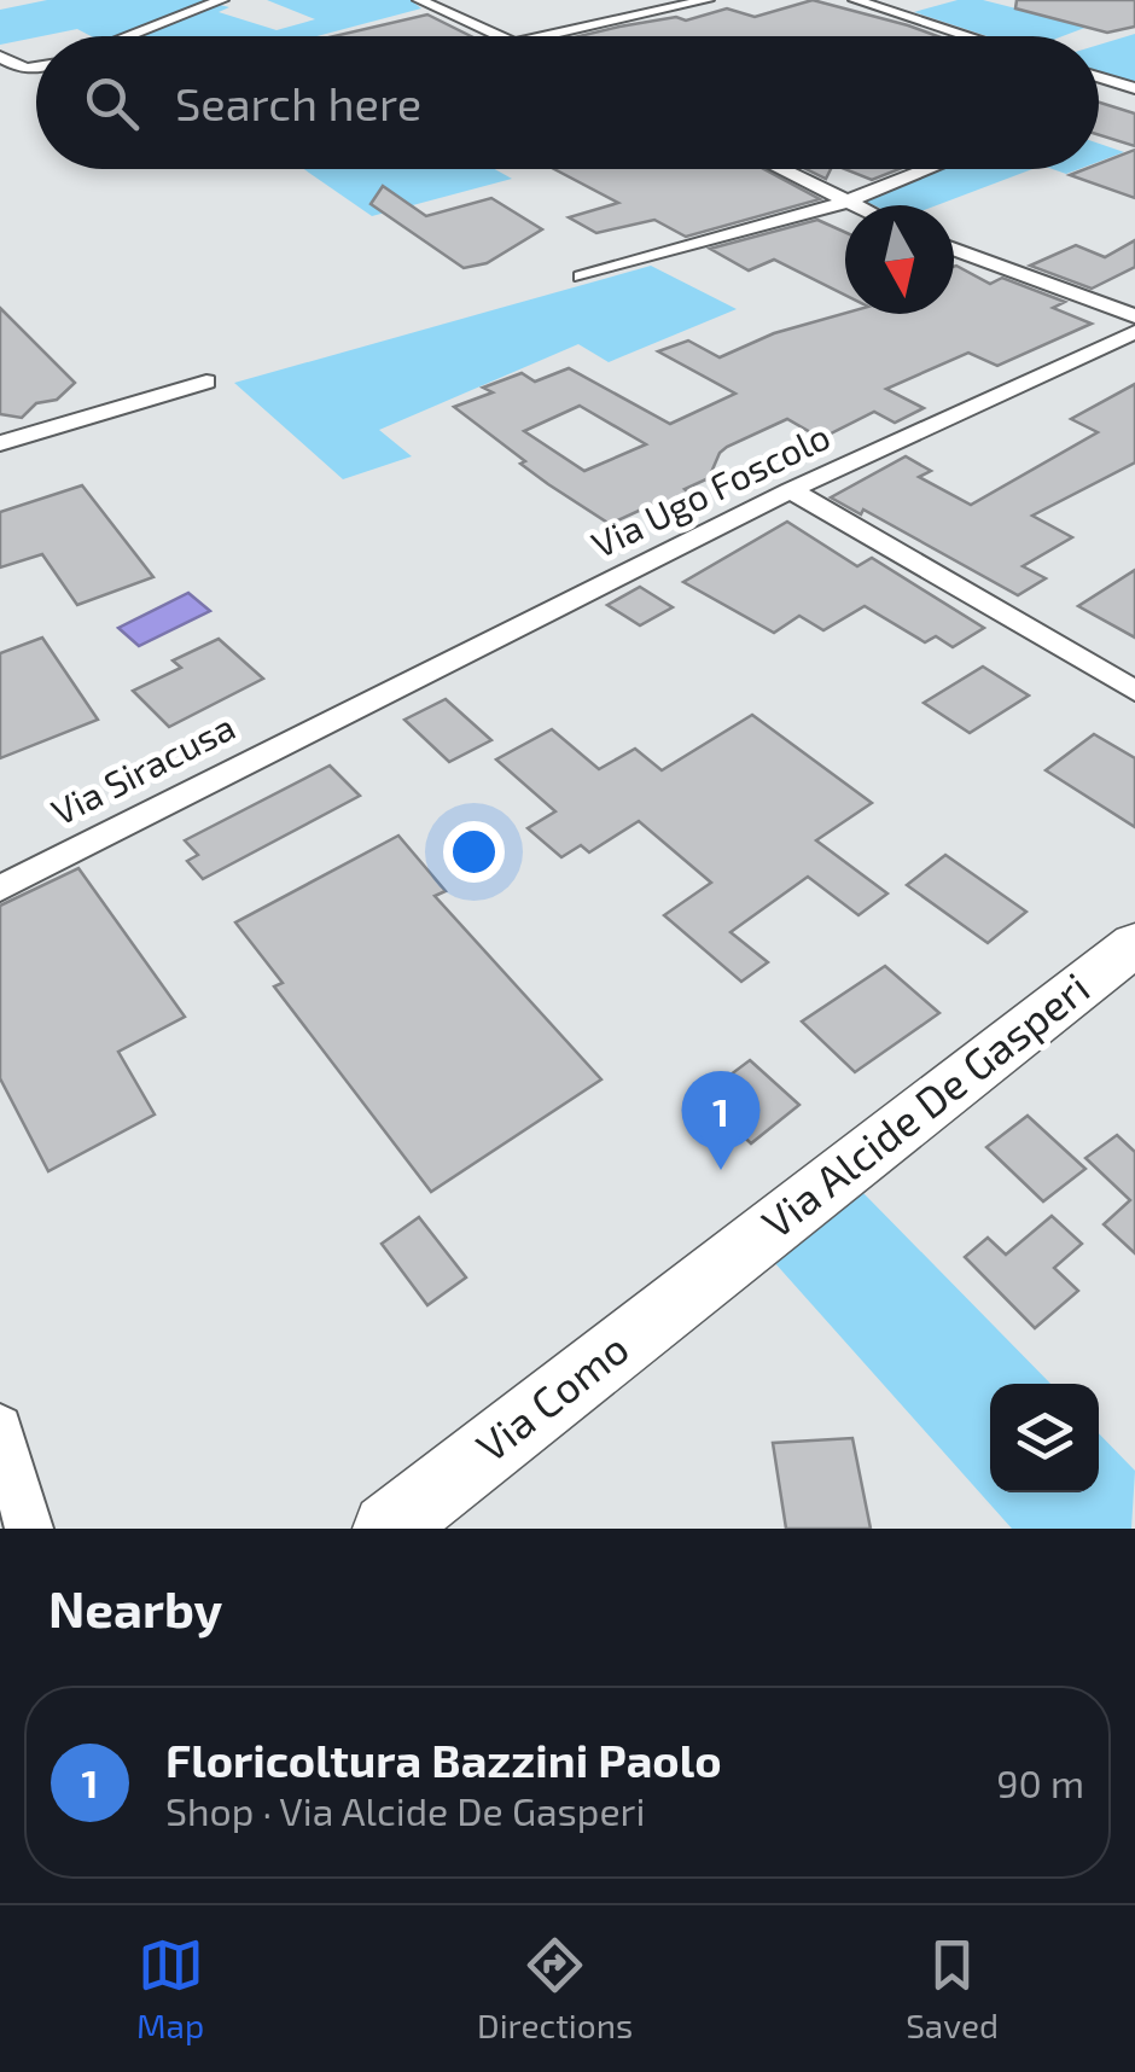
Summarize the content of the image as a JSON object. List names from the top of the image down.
{
  "streets": {
    "main road": ["Via Alcide De Gasperi", "Via Como"],
    "street": ["Via Ugo Foscolo", "Via Siracusa"]
  },
  "crossings": [
    ["Via Ugo Foscolo", "Via Siracusa"],
    ["Via Alcide De Gasperi", "Via Como"]
  ],
  "north": "bottom",
  "page": {
    "search": "Search here",
    "pins": "1",
    "heading": "Nearby",
    "list": [
      {
        "mark": "1",
        "name": "Floricoltura Bazzini Paolo",
        "note": "Shop · Via Alcide De Gasperi",
        "value": "90 m"
      }
    ],
    "nav": ["Map", "Directions", "Saved"]
  }
}
